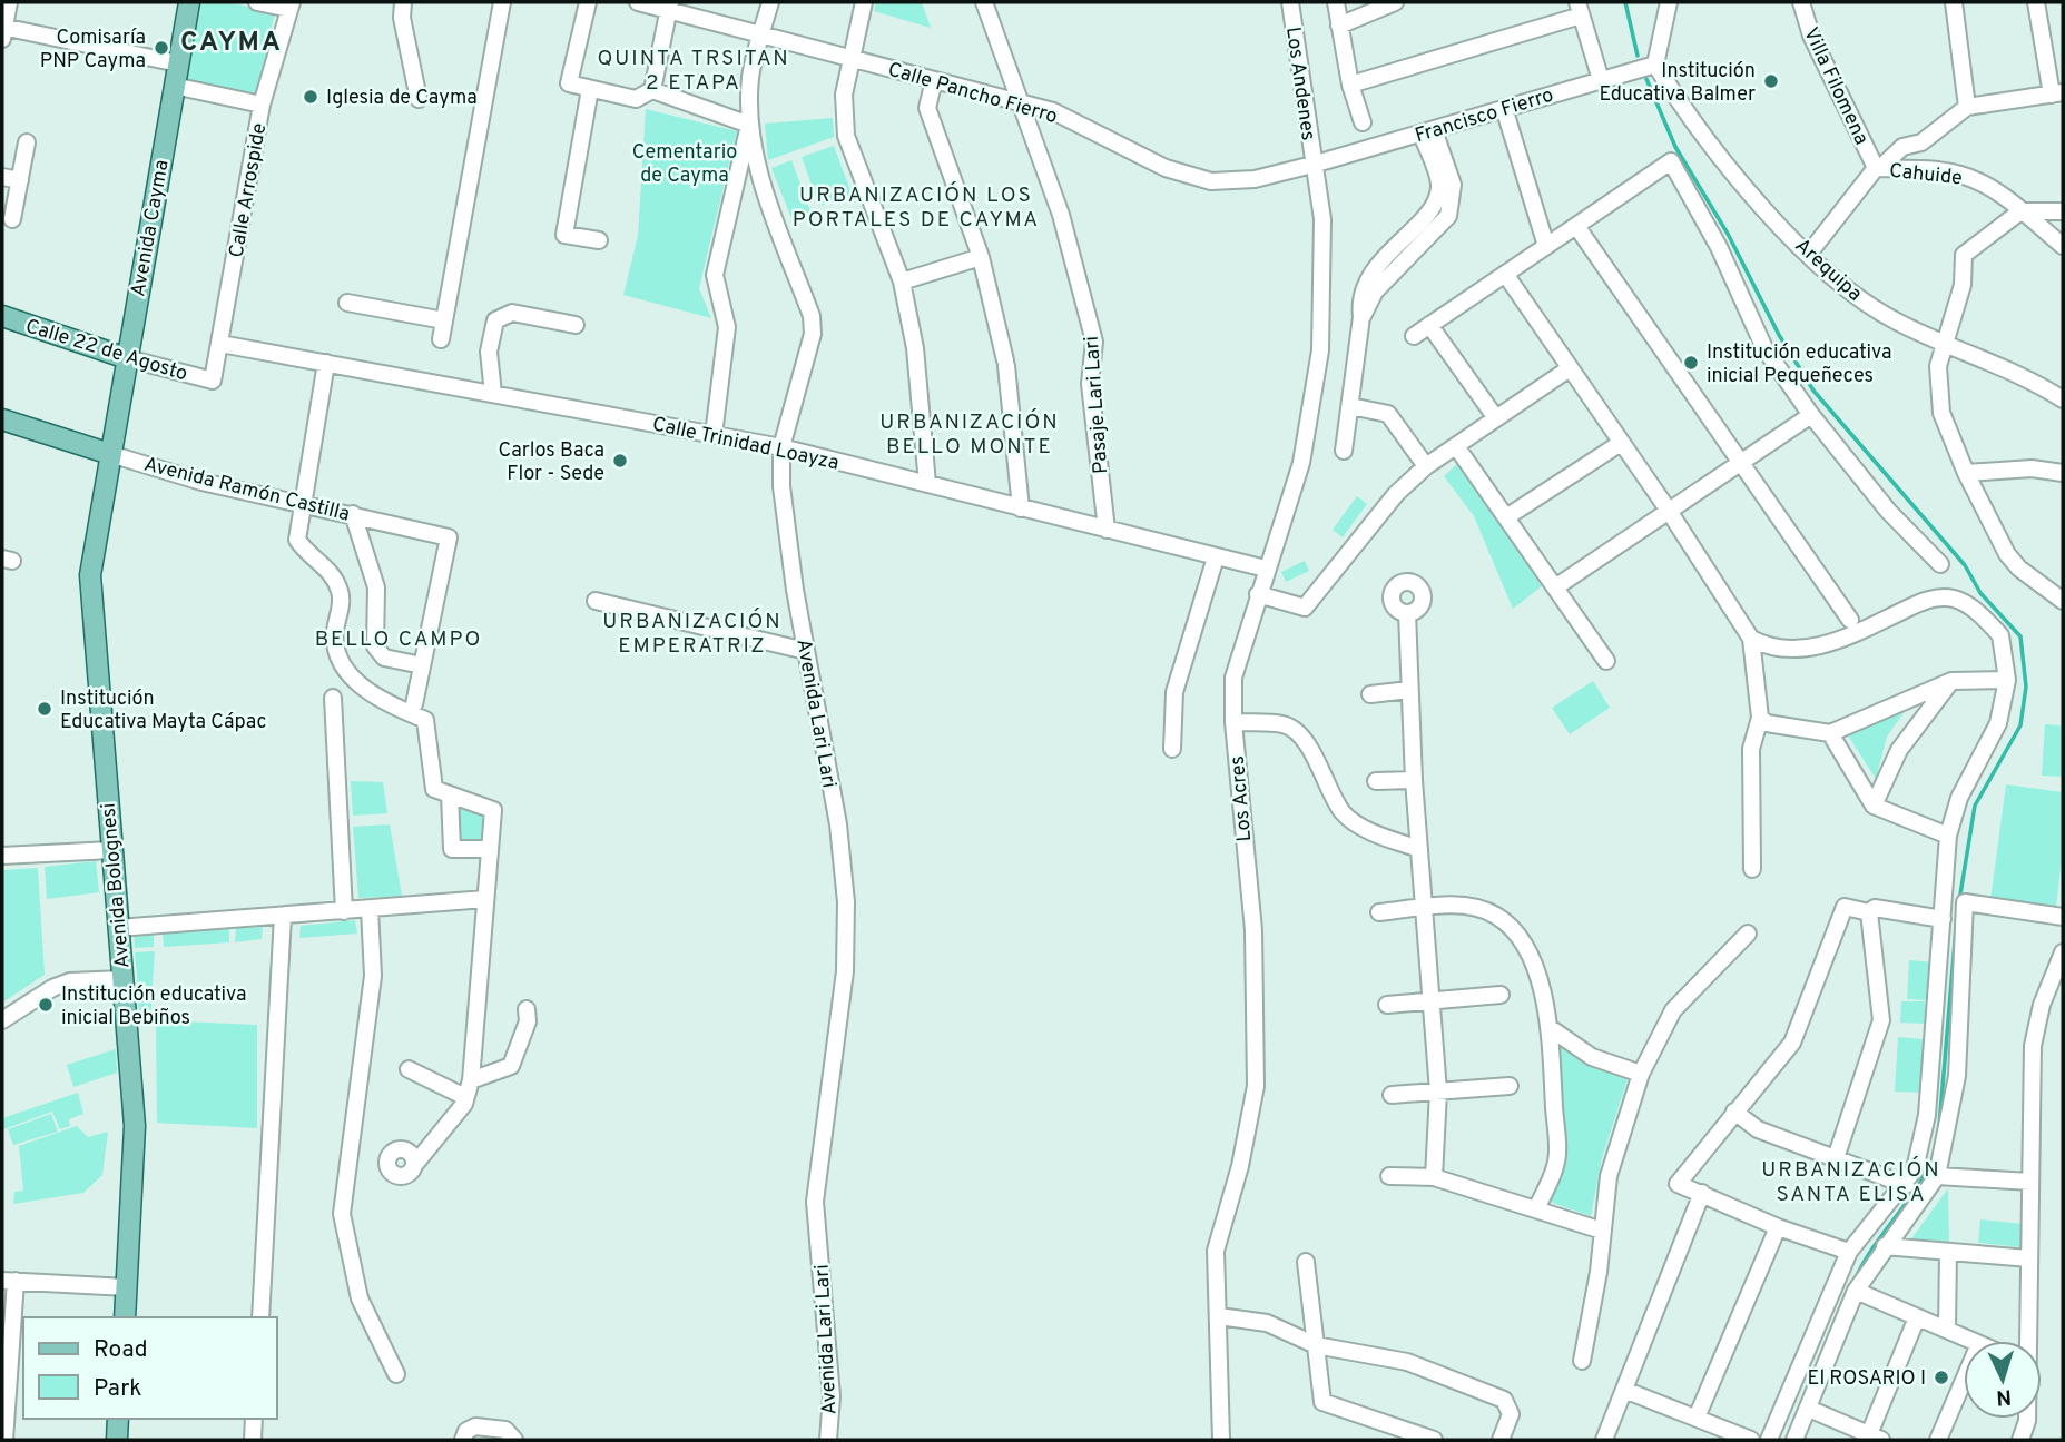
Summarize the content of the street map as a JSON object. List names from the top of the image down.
{
  "streets": {
    "main road": [
      "Avenida Cayma",
      "Calle 22 de Agosto",
      "Avenida Ramón Castilla",
      "Avenida Bolognesi"
    ],
    "street": [
      "Los Andenes",
      "Villa Filomena",
      "Calle Pancho Fierro",
      "Francisco Fierro",
      "Cahuide",
      "Calle Arrospide",
      "Arequipa",
      "Pasaje Lari Lari",
      "Calle Trinidad Loayza",
      "Avenida Lari Lari",
      "Los Acres"
    ]
  },
  "crossings": [
    ["Los Andenes", "Calle Pancho Fierro"],
    ["Los Andenes", "Francisco Fierro"],
    ["Los Andenes", "Los Acres"],
    ["Villa Filomena", "Cahuide"],
    ["Calle Pancho Fierro", "Francisco Fierro"],
    ["Calle Pancho Fierro", "Pasaje Lari Lari"],
    ["Calle Pancho Fierro", "Los Acres"],
    ["Francisco Fierro", "Arequipa"],
    ["Francisco Fierro", "Los Acres"],
    ["Cahuide", "Arequipa"],
    ["Calle Arrospide", "Calle 22 de Agosto"],
    ["Calle Arrospide", "Calle Trinidad Loayza"],
    ["Avenida Cayma", "Calle 22 de Agosto"],
    ["Avenida Cayma", "Avenida Ramón Castilla"],
    ["Avenida Cayma", "Avenida Bolognesi"],
    ["Pasaje Lari Lari", "Calle Trinidad Loayza"],
    ["Calle Trinidad Loayza", "Avenida Lari Lari"],
    ["Calle Trinidad Loayza", "Los Acres"],
    ["Avenida Ramón Castilla", "Avenida Bolognesi"]
  ],
  "districts": [
    "CAYMA",
    "QUINTA TRSITAN 2 ETAPA",
    "URBANIZACIÓN LOS PORTALES DE CAYMA",
    "URBANIZACIÓN BELLO MONTE",
    "URBANIZACIÓN EMPERATRIZ",
    "BELLO CAMPO",
    "URBANIZACIÓN SANTA ELISA"
  ],
  "parks": ["Cementario de Cayma"],
  "places": [
    "Comisaría PNP Cayma",
    "Institución Educativa Balmer",
    "Iglesia de Cayma",
    "Institución educativa inicial Pequeñeces",
    "Carlos Baca Flor - Sede",
    "Institución Educativa Mayta Cápac",
    "Institución educativa inicial Bebiños",
    "El ROSARIO I"
  ],
  "legend": ["Road", "Park"],
  "north": "bottom"
}
